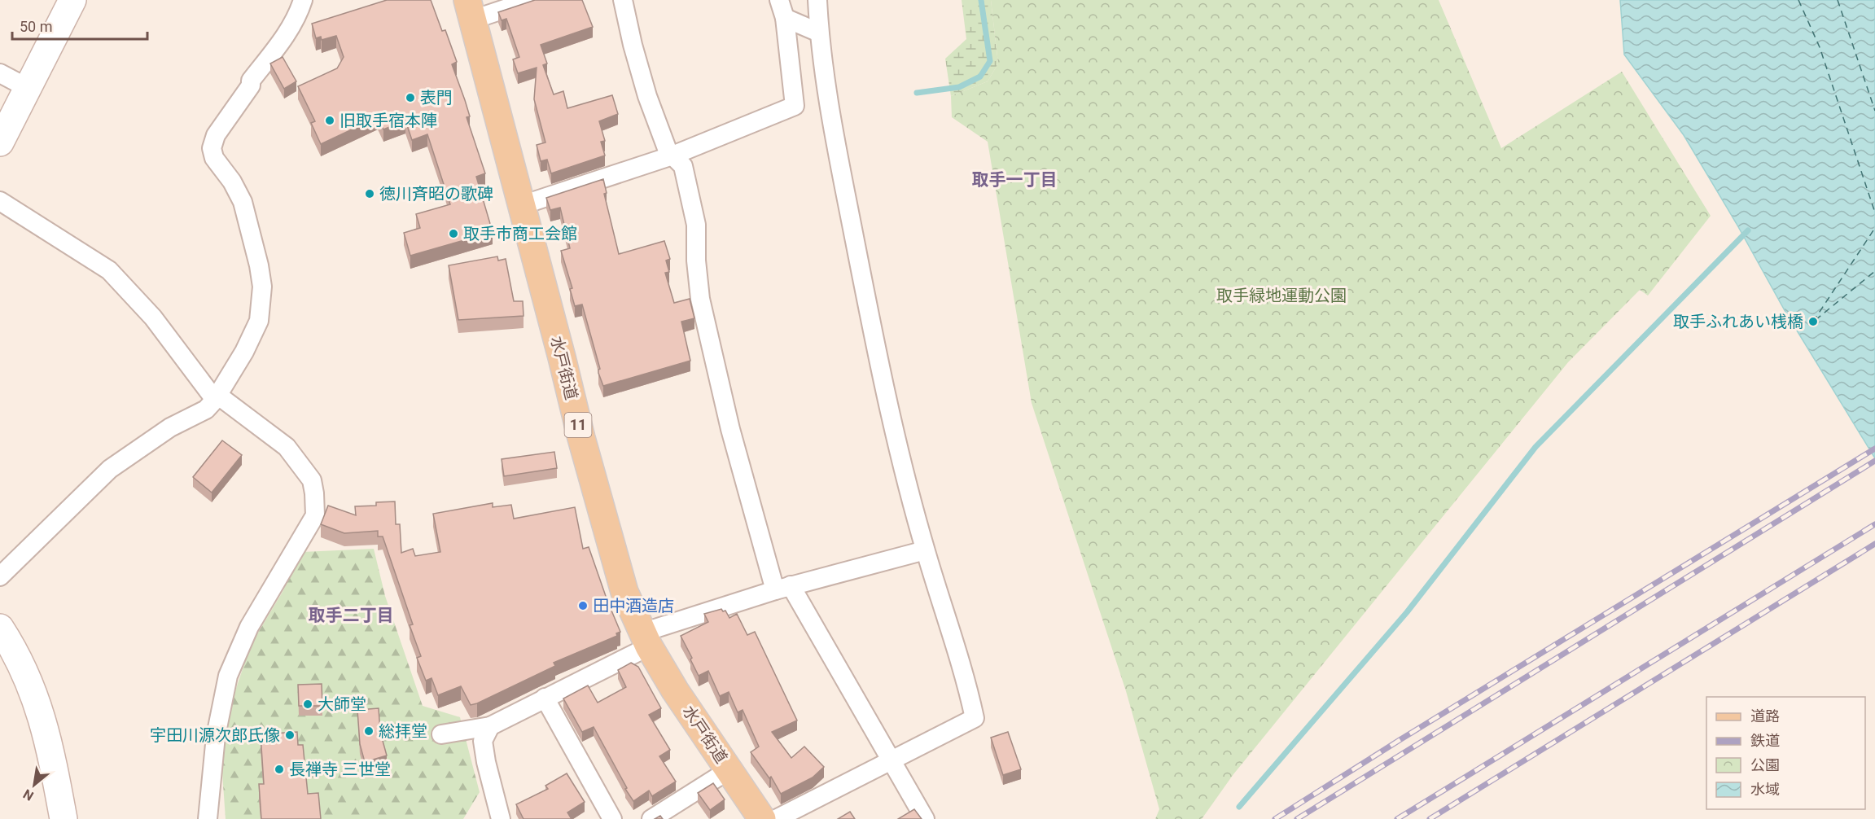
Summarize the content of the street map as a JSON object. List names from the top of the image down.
{
  "streets": {
    "main road": ["水戸街道", "11"]
  },
  "districts": ["取手一丁目", "取手二丁目"],
  "parks": ["取手緑地運動公園"],
  "places": [
    "表門",
    "旧取手宿本陣",
    "徳川斉昭の歌碑",
    "取手市商工会館",
    "取手ふれあい桟橋",
    "田中酒造店",
    "大師堂",
    "総拝堂",
    "宇田川源次郎氏像",
    "長禅寺 三世堂"
  ],
  "legend": [
    "道路",
    "鉄道",
    "公園",
    "水域"
  ],
  "scale_bar": "50 m",
  "north": "bottom left"
}
